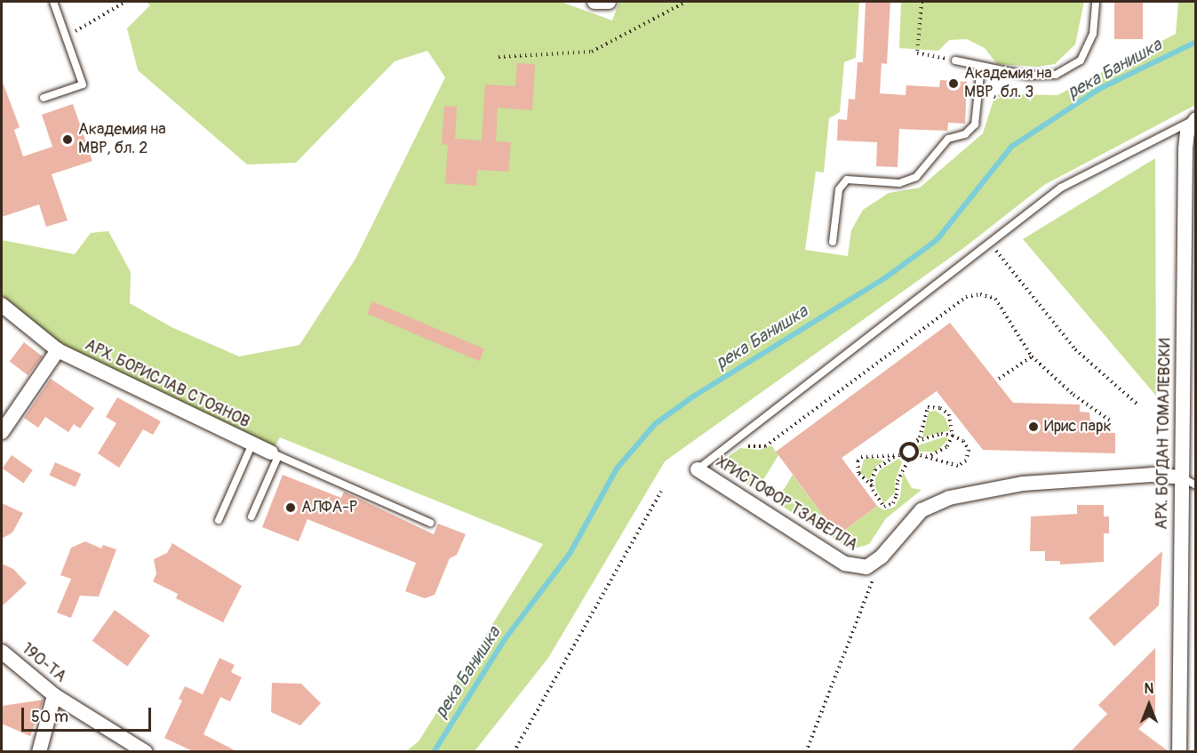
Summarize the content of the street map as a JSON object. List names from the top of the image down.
{
  "streets": {
    "street": [
      "АРХ. БОРИСЛАВ СТОЯНОВ",
      "АРХ. БОГДАН ТОМАЛЕВСКИ",
      "ХРИСТОФОР ТЗАВЕЛЛА",
      "190-ТА"
    ]
  },
  "crossings": [
    ["АРХ. БОГДАН ТОМАЛЕВСКИ", "ХРИСТОФОР ТЗАВЕЛЛА"]
  ],
  "water": ["река Банишка"],
  "places": [
    "Академия на МВР, бл. 3",
    "Академия на МВР, бл. 2",
    "Ирис парк",
    "АЛФА-Р"
  ],
  "scale_bar": "50 m",
  "north": "top"
}
